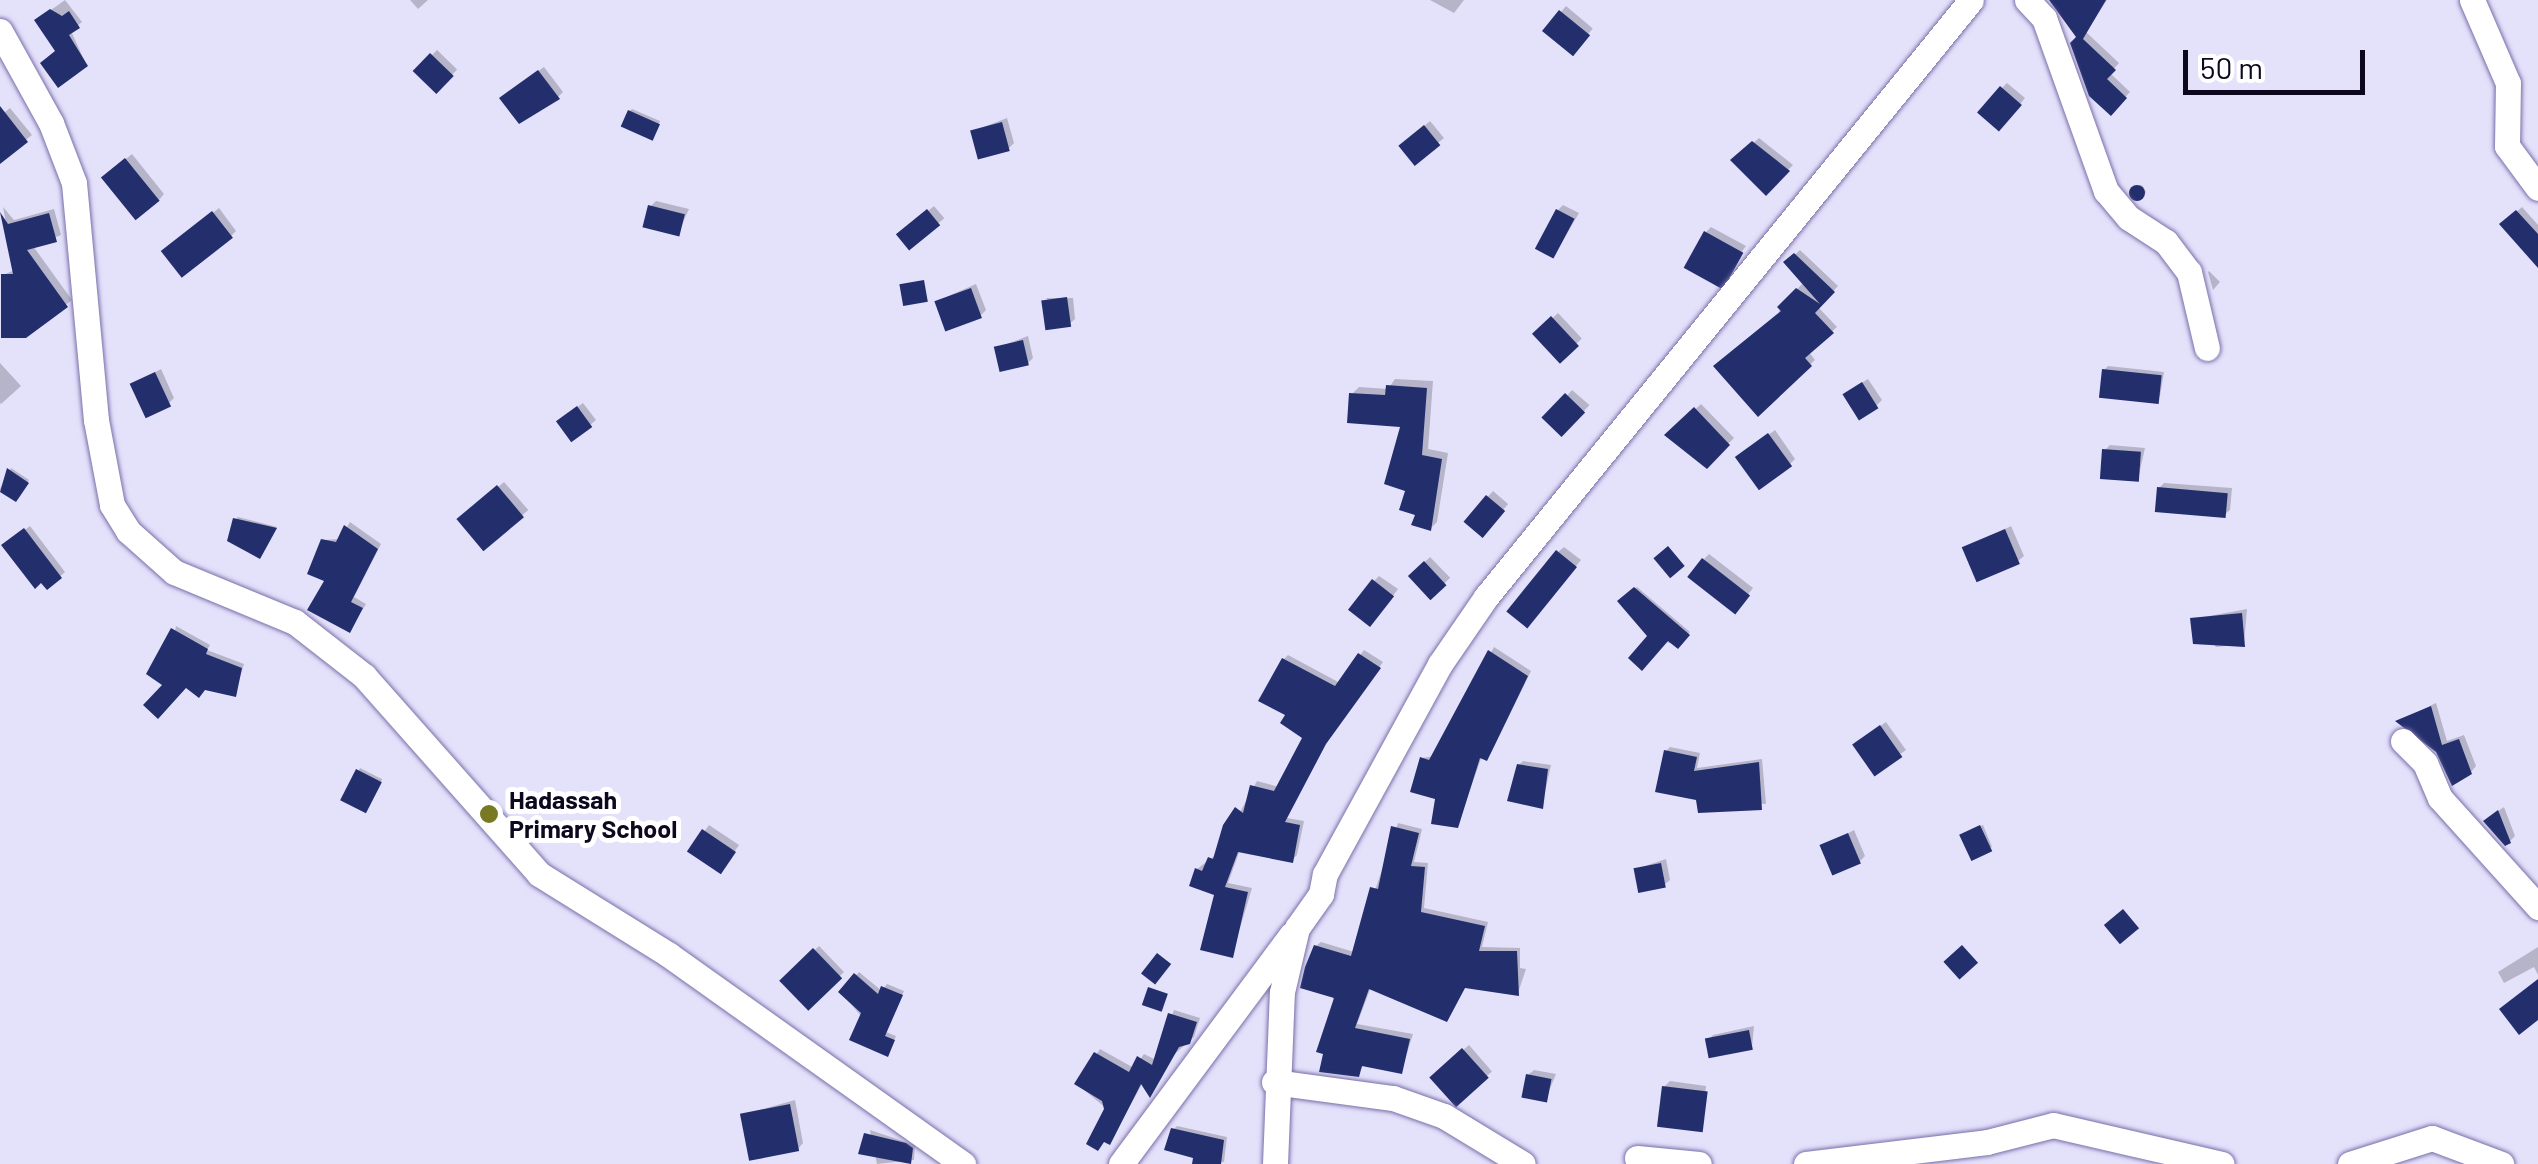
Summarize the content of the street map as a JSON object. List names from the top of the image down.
{
  "places": ["Hadassah Primary School"],
  "scale_bar": "50 m"
}
